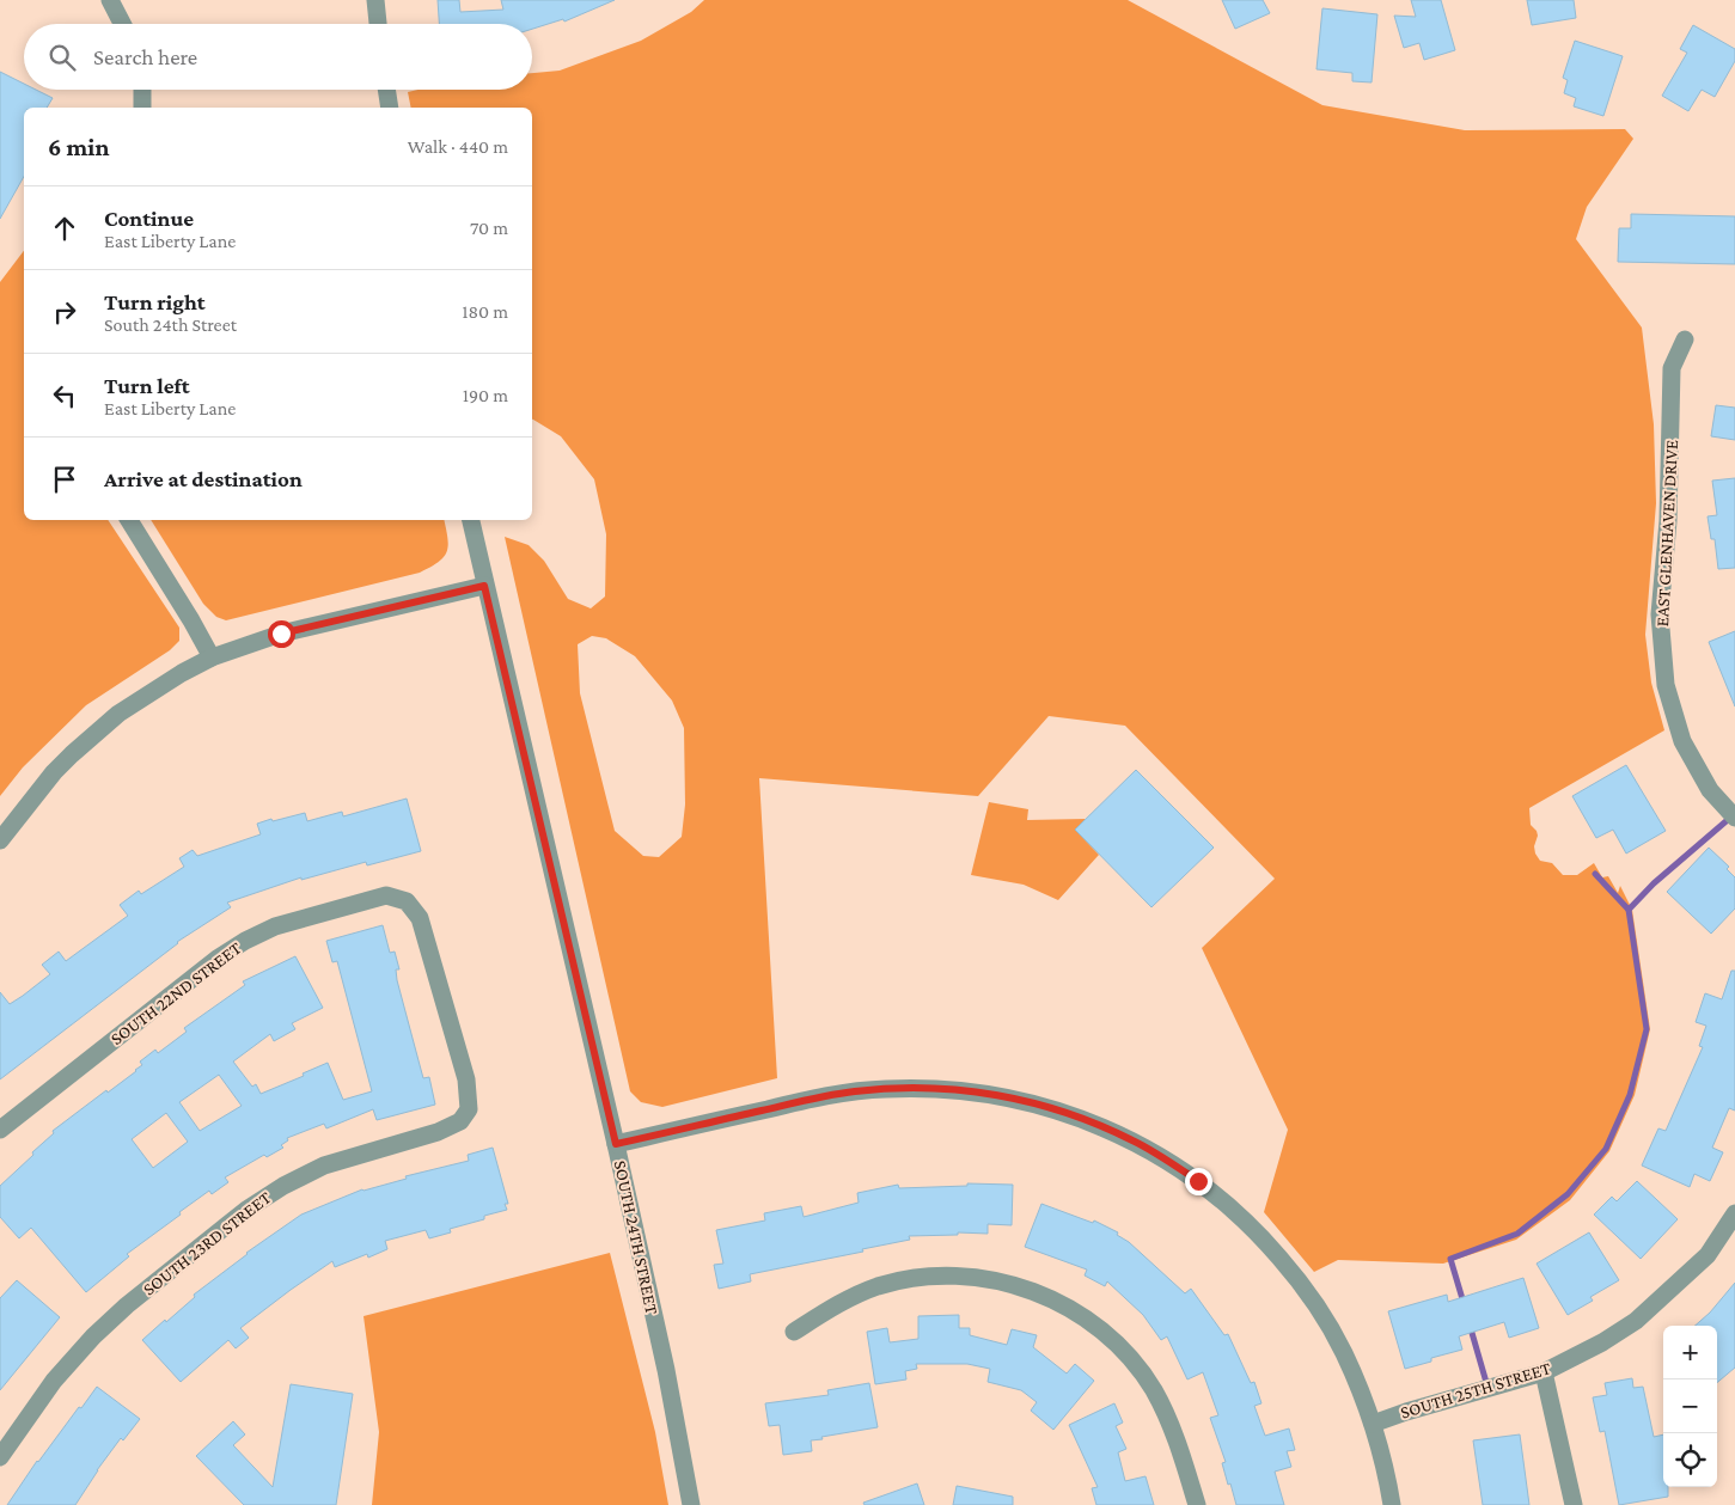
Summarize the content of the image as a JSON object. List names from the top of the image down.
{
  "streets": {
    "street": [
      "EAST GLENHAVEN DRIVE",
      "SOUTH 22ND STREET",
      "SOUTH 24TH STREET",
      "SOUTH 23RD STREET",
      "SOUTH 25TH STREET"
    ]
  },
  "crossings": [
    ["SOUTH 22ND STREET", "SOUTH 23RD STREET"]
  ],
  "page": {
    "search": "Search here",
    "heading": ["6 min", "Walk · 440 m"],
    "list": [
      ["Continue", "East Liberty Lane", "70 m"],
      ["Turn right", "South 24th Street", "180 m"],
      ["Turn left", "East Liberty Lane", "190 m"],
      "Arrive at destination"
    ],
    "map_buttons": ["+", "−"]
  }
}
